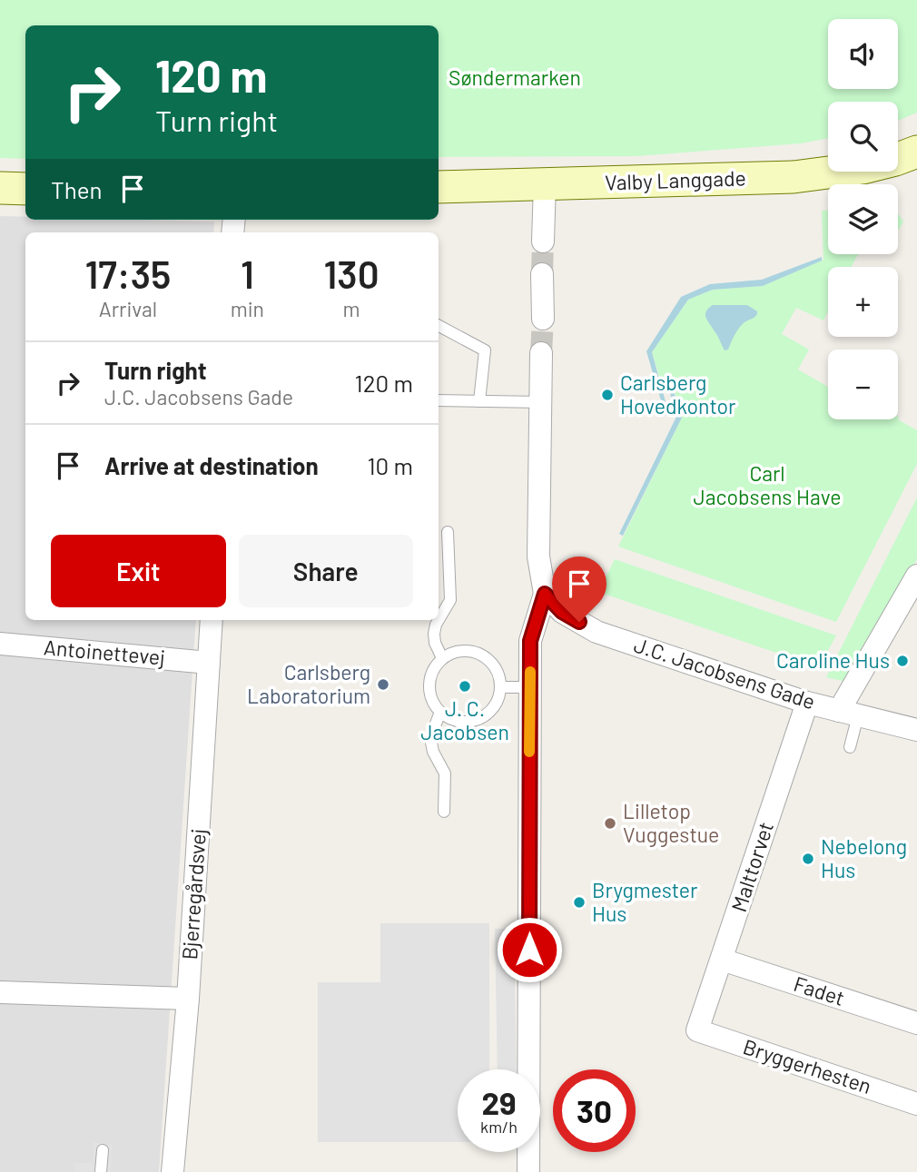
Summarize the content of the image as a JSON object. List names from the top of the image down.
{
  "streets": {
    "street": [
      "Valby Langgade",
      "Antoinettevej",
      "J.C. Jacobsens Gade",
      "Malttorvet",
      "Bjerregårdsvej",
      "Fadet",
      "Bryggerhesten"
    ]
  },
  "crossings": [
    ["Antoinettevej", "Bjerregårdsvej"],
    ["J.C. Jacobsens Gade", "Malttorvet"],
    ["Malttorvet", "Fadet"],
    ["Malttorvet", "Bryggerhesten"]
  ],
  "parks": ["Søndermarken", "Carl Jacobsens Have"],
  "places": [
    "Carlsberg Hovedkontor",
    "Caroline Hus",
    "Carlsberg Laboratorium",
    "J. C. Jacobsen",
    "Lilletop Vuggestue",
    "Nebelong Hus",
    "Brygmester Hus"
  ],
  "page": {
    "map_buttons": ["+", "−"],
    "turn": ["120 m", "Turn right"],
    "then": "Then",
    "eta": [
      "17:35",
      "Arrival",
      "1",
      "min",
      "130",
      "m"
    ],
    "list": [
      {
        "name": "Turn right",
        "note": "J.C. Jacobsens Gade",
        "value": "120 m"
      },
      {
        "name": "Arrive at destination",
        "value": "10 m"
      }
    ],
    "buttons": ["Exit", "Share"],
    "speed": "29 km/h",
    "limit": "30"
  }
}
